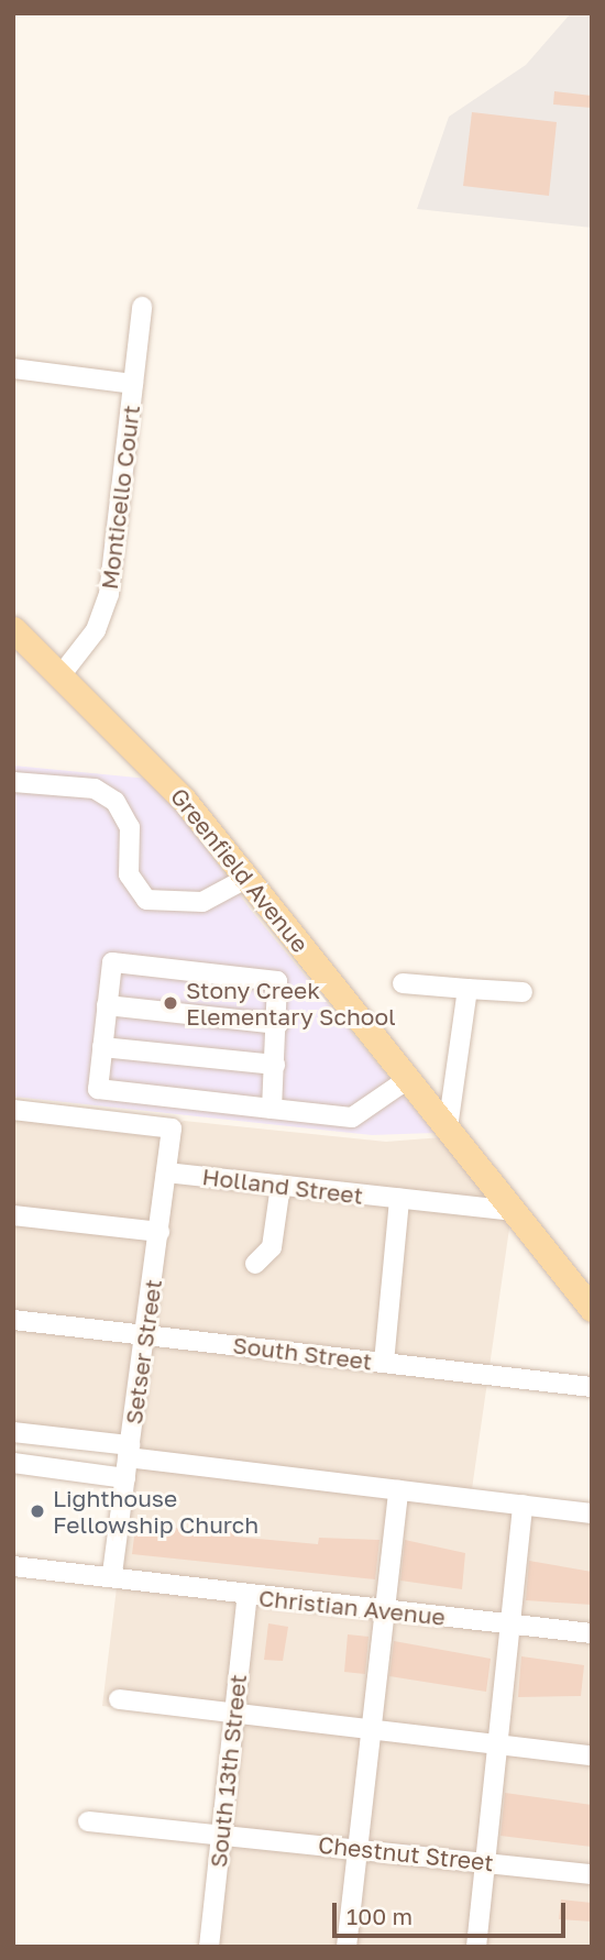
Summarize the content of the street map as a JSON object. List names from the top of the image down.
{
  "streets": {
    "main road": ["Greenfield Avenue"],
    "street": [
      "Monticello Court",
      "Holland Street",
      "Setser Street",
      "South Street",
      "Christian Avenue",
      "South 13th Street",
      "Chestnut Street"
    ]
  },
  "crossings": [
    ["Monticello Court", "Greenfield Avenue"],
    ["Greenfield Avenue", "Holland Street"],
    ["Holland Street", "Setser Street"],
    ["Setser Street", "South Street"],
    ["Setser Street", "Christian Avenue"],
    ["Christian Avenue", "South 13th Street"],
    ["South 13th Street", "Chestnut Street"]
  ],
  "places": ["Stony Creek Elementary School", "Lighthouse Fellowship Church"],
  "scale_bar": "100 m"
}
